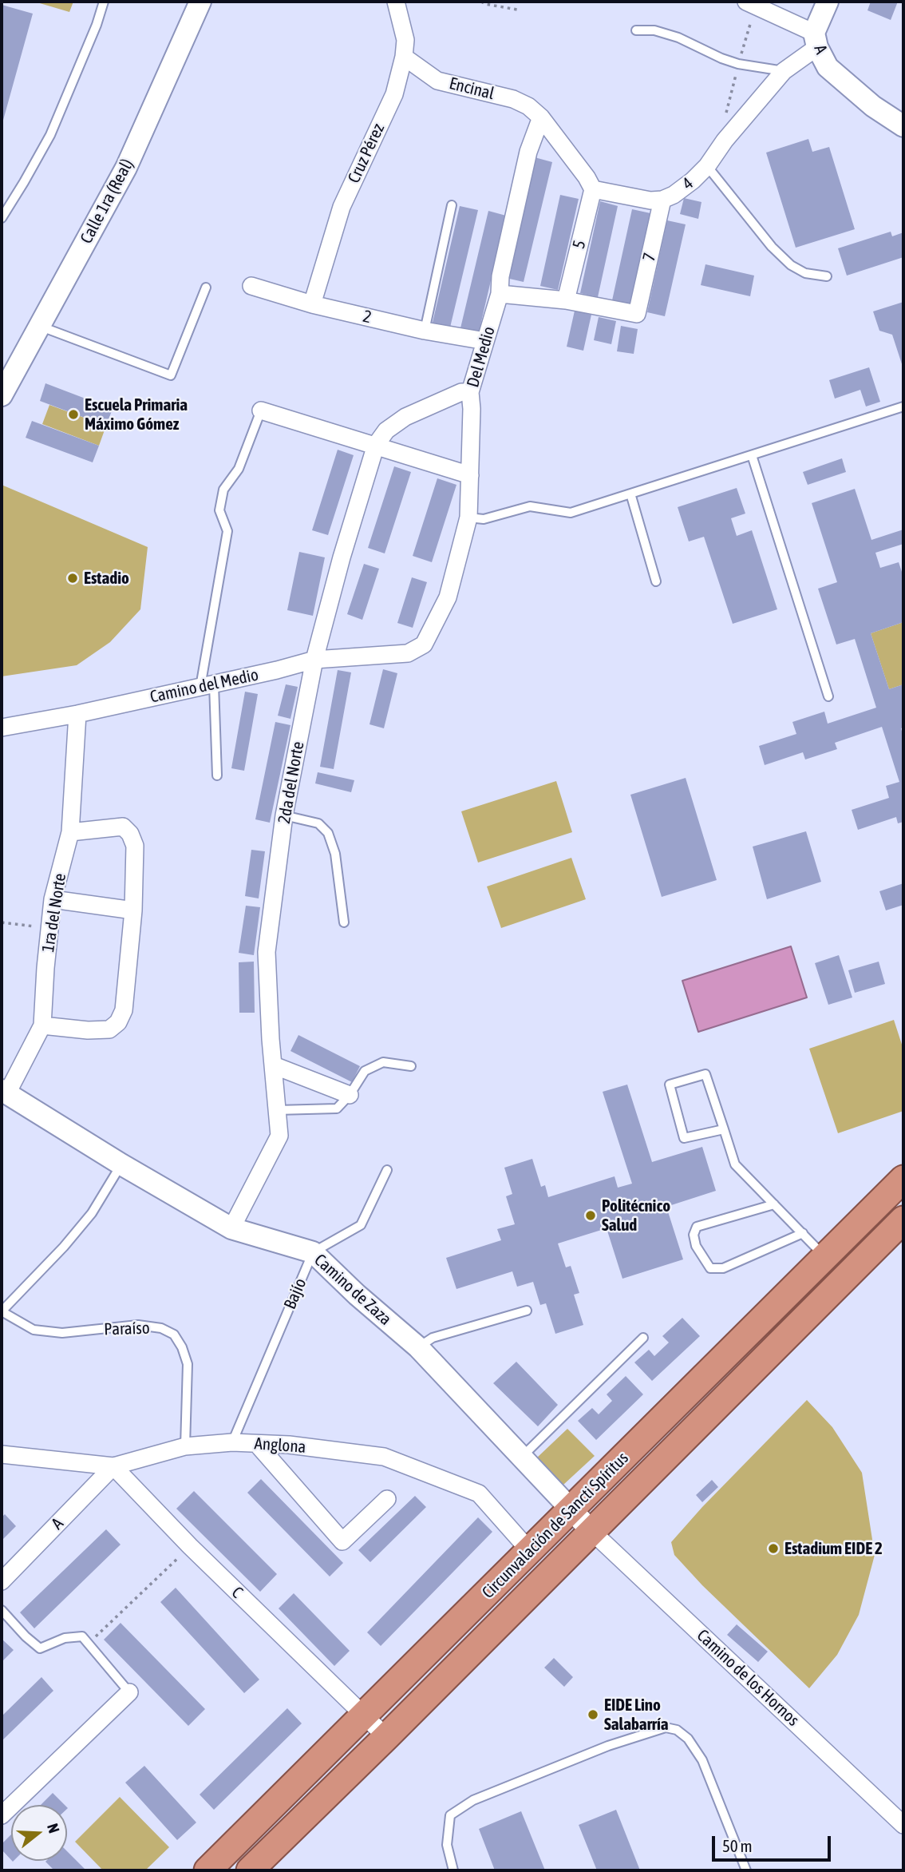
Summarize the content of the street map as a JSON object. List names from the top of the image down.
{
  "streets": {
    "highway": ["Circunvalación de Sancti Spíritus"],
    "street": [
      "A",
      "Encinal",
      "Cruz Pérez",
      "4",
      "Calle 1ra (Real)",
      "5",
      "7",
      "2",
      "Del Medio",
      "Camino del Medio",
      "2da del Norte",
      "1ra del Norte",
      "Camino de Zaza",
      "Anglona",
      "C",
      "Camino de los Hornos"
    ],
    "lane": ["Bajío", "Paraíso"]
  },
  "crossings": [
    ["A", "4"],
    ["A", "Anglona"],
    ["A", "C"],
    ["Encinal", "Cruz Pérez"],
    ["Encinal", "Del Medio"],
    ["Cruz Pérez", "2"],
    ["4", "7"],
    ["5", "7"],
    ["2", "Del Medio"],
    ["Del Medio", "Camino del Medio"],
    ["Del Medio", "2da del Norte"],
    ["Camino del Medio", "2da del Norte"],
    ["Camino del Medio", "1ra del Norte"],
    ["2da del Norte", "Camino de Zaza"],
    ["1ra del Norte", "Camino de Zaza"],
    ["Camino de Zaza", "Bajío"],
    ["Camino de Zaza", "Paraíso"],
    ["Camino de Zaza", "Circunvalación de Sancti Spíritus"],
    ["Camino de Zaza", "Camino de los Hornos"],
    ["Bajío", "Anglona"],
    ["Paraíso", "Anglona"],
    ["Anglona", "Circunvalación de Sancti Spíritus"],
    ["Anglona", "C"],
    ["Circunvalación de Sancti Spíritus", "C"],
    ["Circunvalación de Sancti Spíritus", "Camino de los Hornos"]
  ],
  "places": [
    "Escuela Primaria Máximo Gómez",
    "Estadio",
    "Politécnico Salud",
    "Estadium EIDE 2",
    "EIDE Lino Salabarría"
  ],
  "scale_bar": "50 m",
  "north": "right"
}
